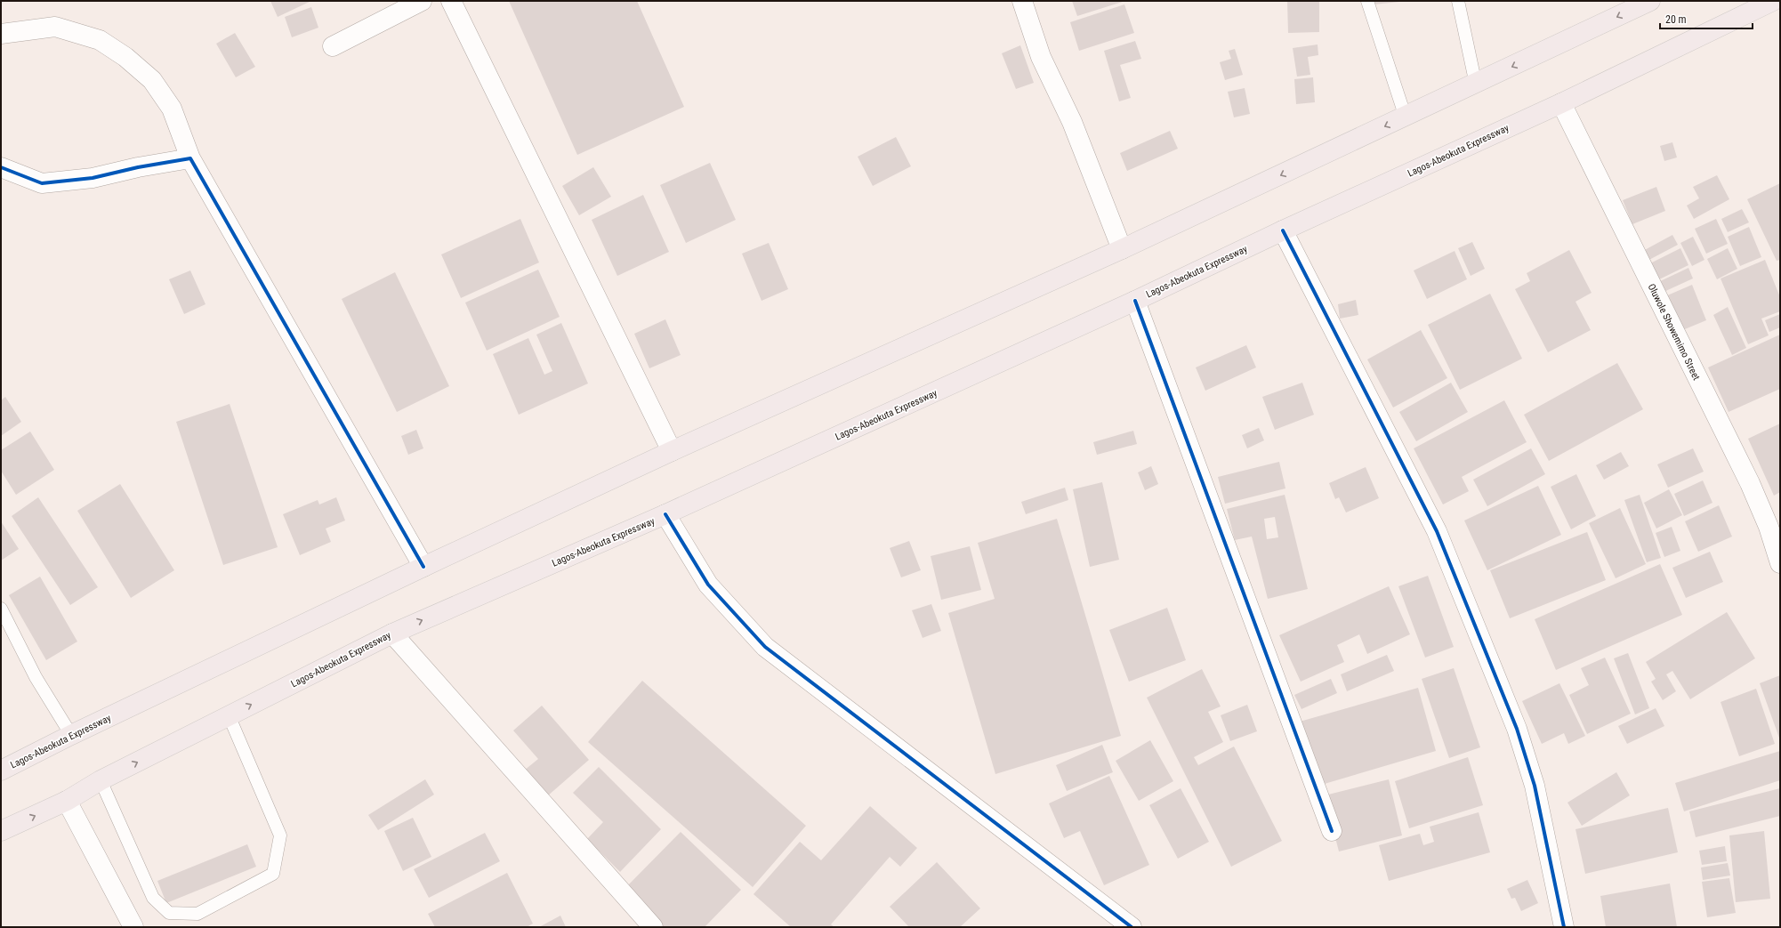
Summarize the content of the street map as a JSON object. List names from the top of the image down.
{
  "streets": {
    "highway": ["Lagos-Abeokuta Expressway"],
    "street": ["Oluwole Showemimo Street"]
  },
  "crossings": [
    ["Lagos-Abeokuta Expressway", "Oluwole Showemimo Street"]
  ],
  "scale_bar": "20 m"
}
